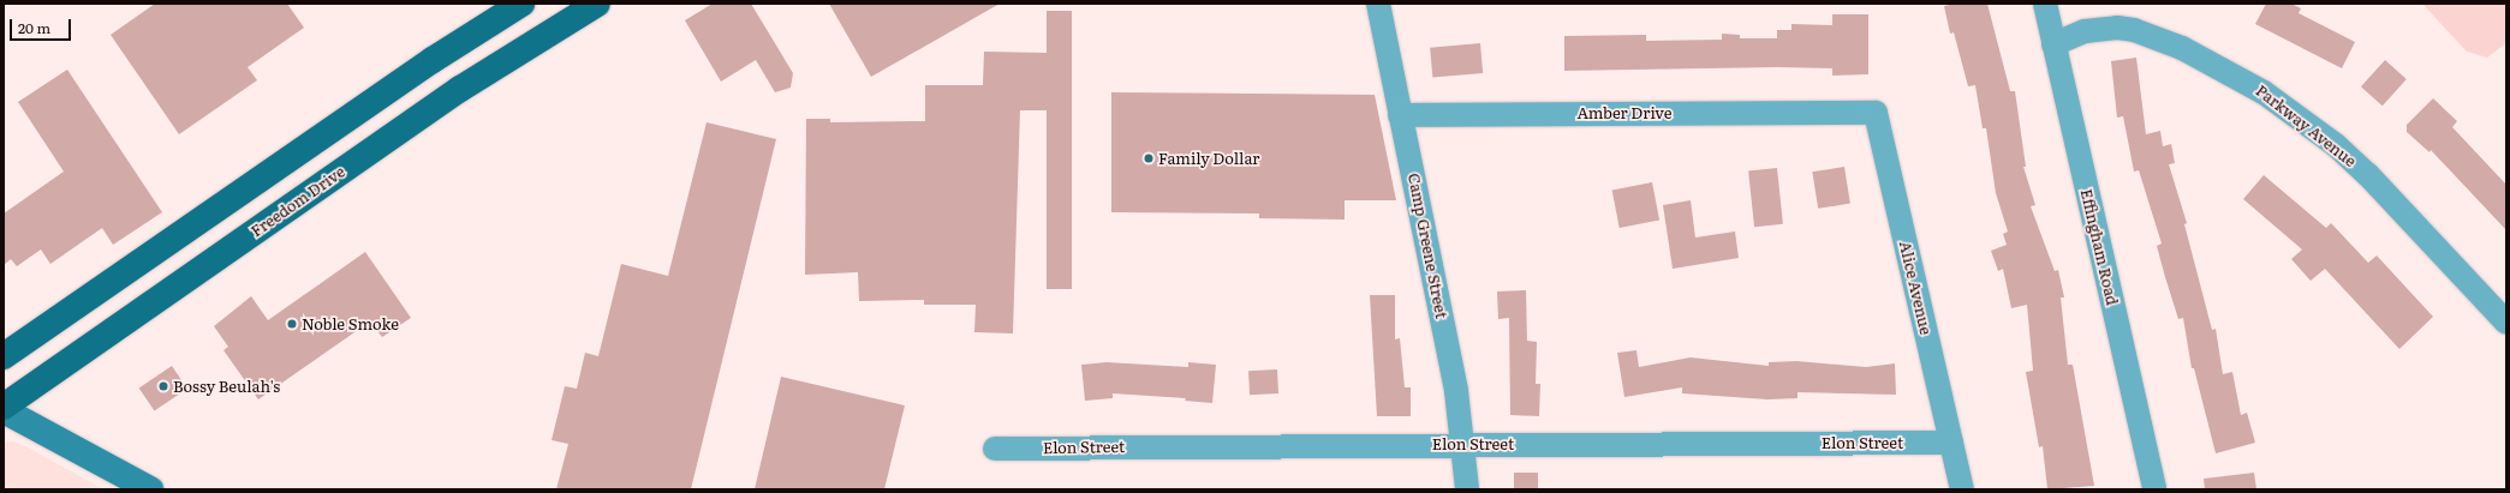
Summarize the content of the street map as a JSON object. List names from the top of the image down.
{
  "streets": {
    "main road": ["Freedom Drive"],
    "street": [
      "Amber Drive",
      "Parkway Avenue",
      "Camp Greene Street",
      "Effingham Road",
      "Alice Avenue",
      "Elon Street"
    ]
  },
  "crossings": [
    ["Amber Drive", "Camp Greene Street"],
    ["Amber Drive", "Alice Avenue"],
    ["Parkway Avenue", "Effingham Road"],
    ["Camp Greene Street", "Elon Street"],
    ["Alice Avenue", "Elon Street"]
  ],
  "places": ["Family Dollar", "Noble Smoke", "Bossy Beulah's"],
  "scale_bar": "20 m"
}
